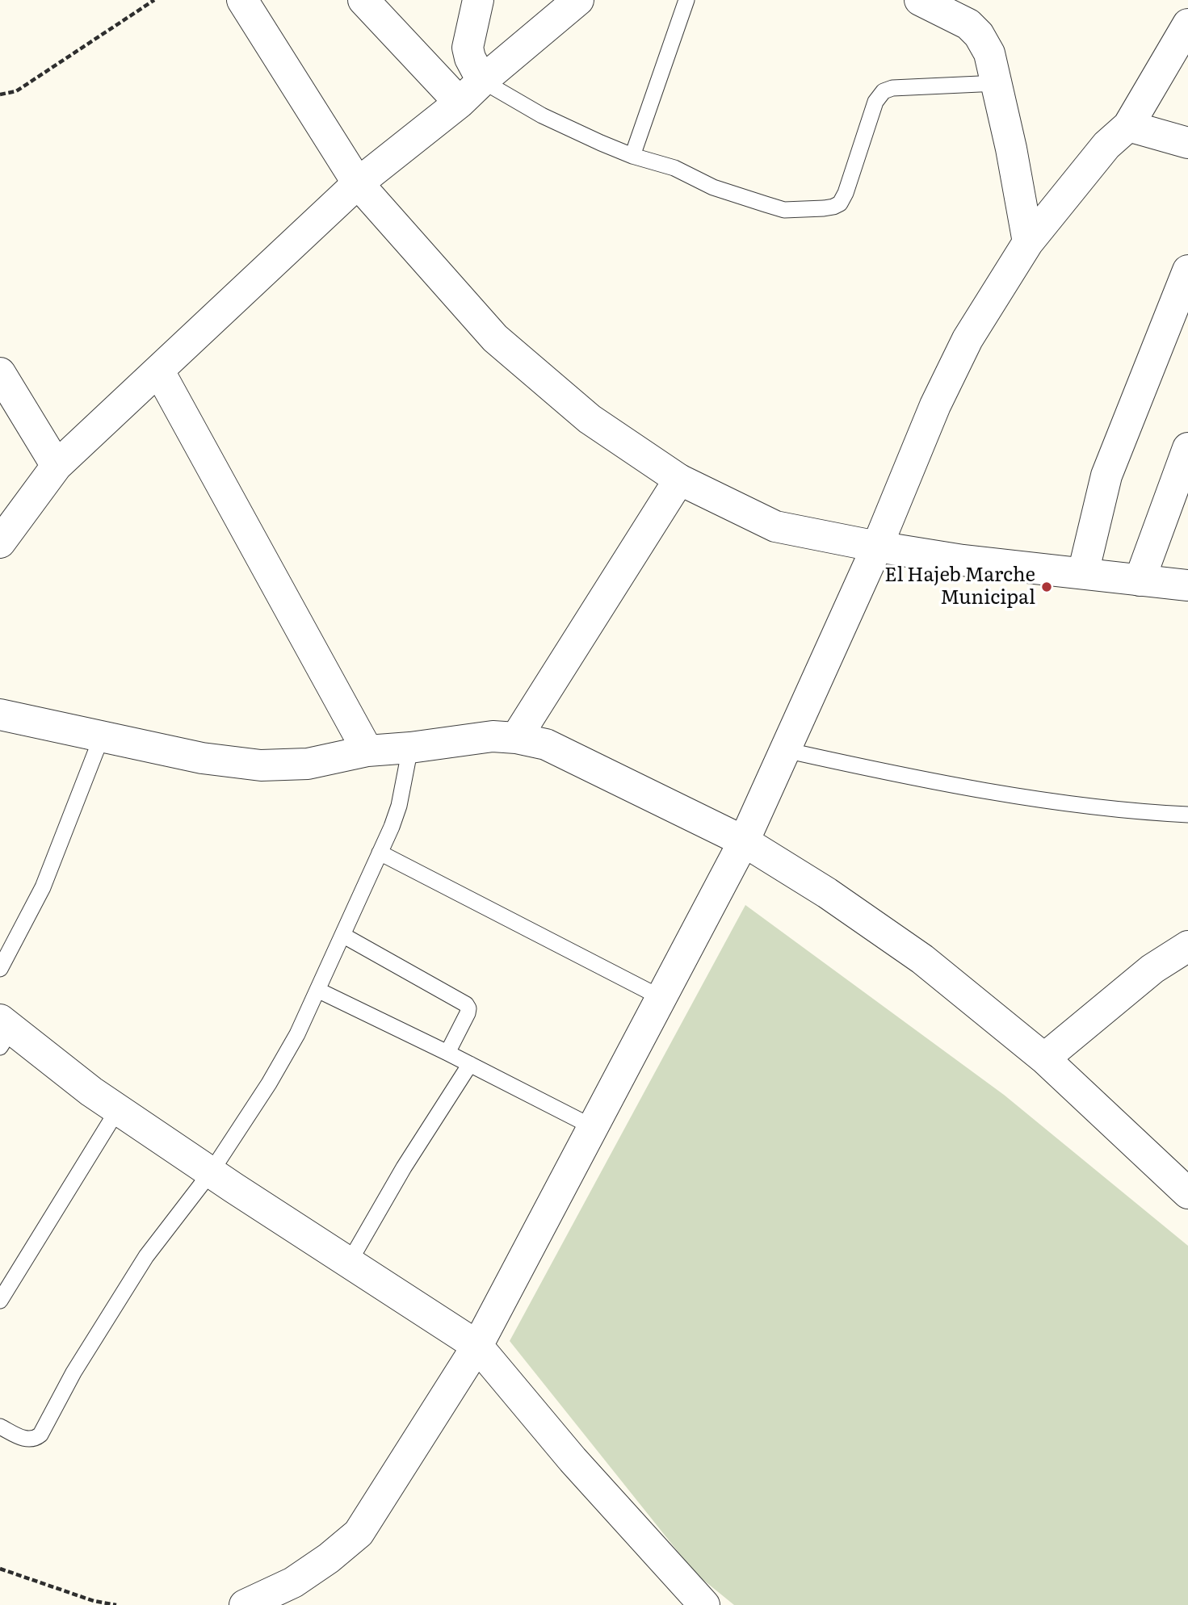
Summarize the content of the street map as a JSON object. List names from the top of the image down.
{
  "places": ["El Hajeb Marche Municipal"]
}
